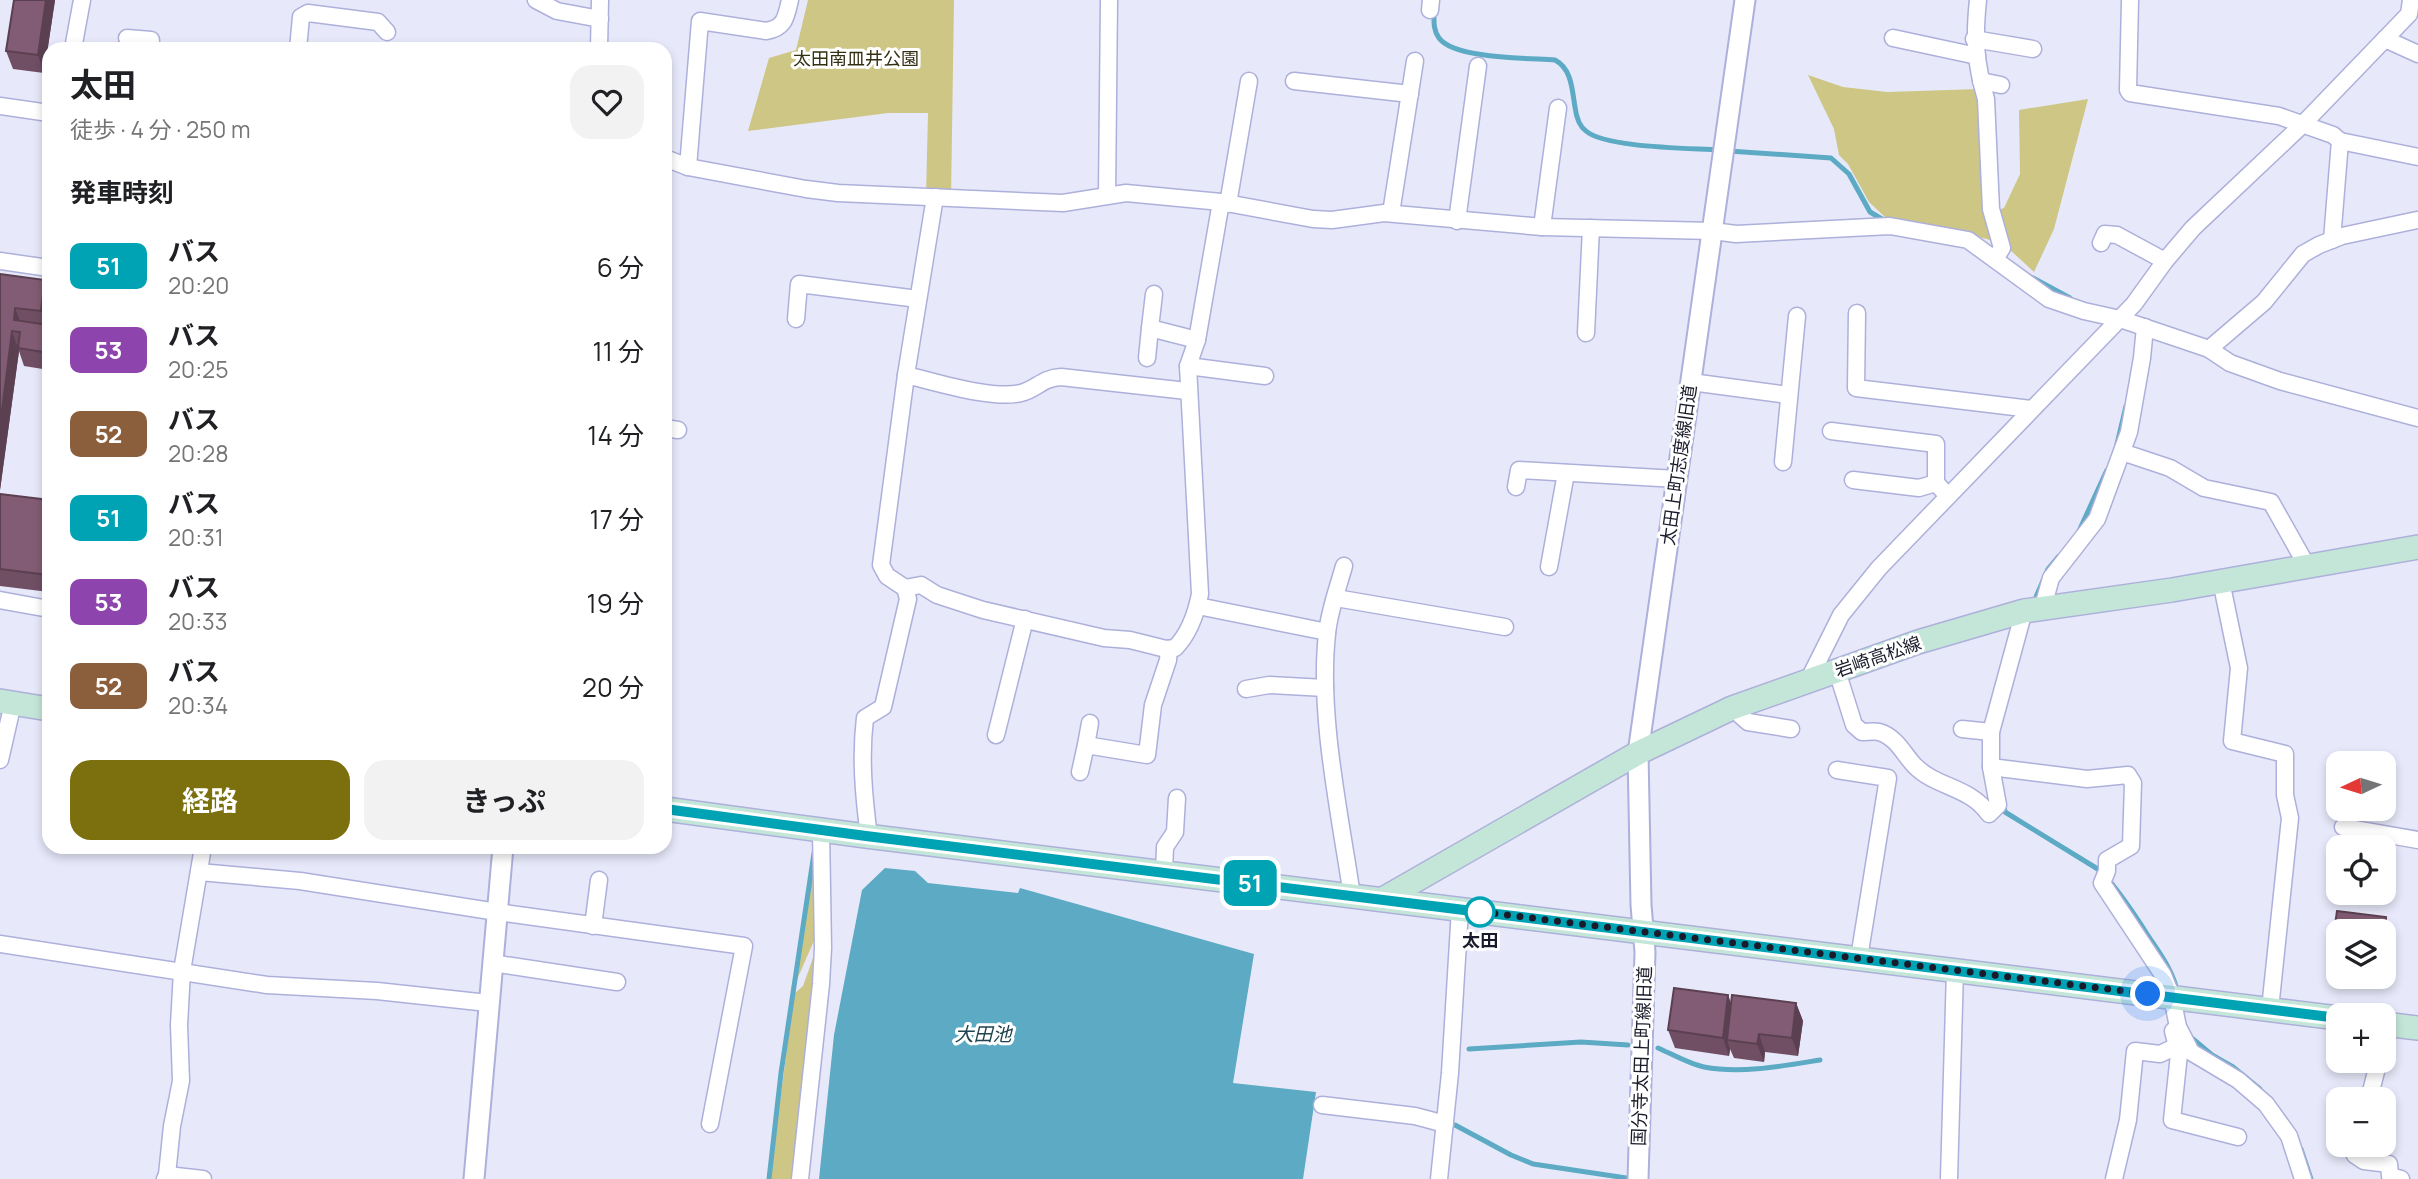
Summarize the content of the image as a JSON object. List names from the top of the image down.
{
  "streets": {
    "main road": ["岩崎高松線"],
    "street": ["太田上町志度線旧道", "国分寺太田上町線旧道"]
  },
  "crossings": [
    ["太田上町志度線旧道", "岩崎高松線"],
    ["太田上町志度線旧道", "国分寺太田上町線旧道"]
  ],
  "water": ["大田池"],
  "parks": ["太田南皿井公園"],
  "places": ["太田"],
  "lines": ["bus line 51"],
  "north": "left",
  "page": {
    "on_map": "51",
    "heading": [
      ["太田", "徒歩 · 4 分 · 250 m"],
      "発車時刻"
    ],
    "list": [
      {
        "mark": "51",
        "name": "バス",
        "note": "20:20",
        "value": "6 分"
      },
      {
        "mark": "53",
        "name": "バス",
        "note": "20:25",
        "value": "11 分"
      },
      {
        "mark": "52",
        "name": "バス",
        "note": "20:28",
        "value": "14 分"
      },
      {
        "mark": "51",
        "name": "バス",
        "note": "20:31",
        "value": "17 分"
      },
      {
        "mark": "53",
        "name": "バス",
        "note": "20:33",
        "value": "19 分"
      },
      {
        "mark": "52",
        "name": "バス",
        "note": "20:34",
        "value": "20 分"
      }
    ],
    "buttons": ["経路", "きっぷ"],
    "map_buttons": ["+", "−"]
  }
}
